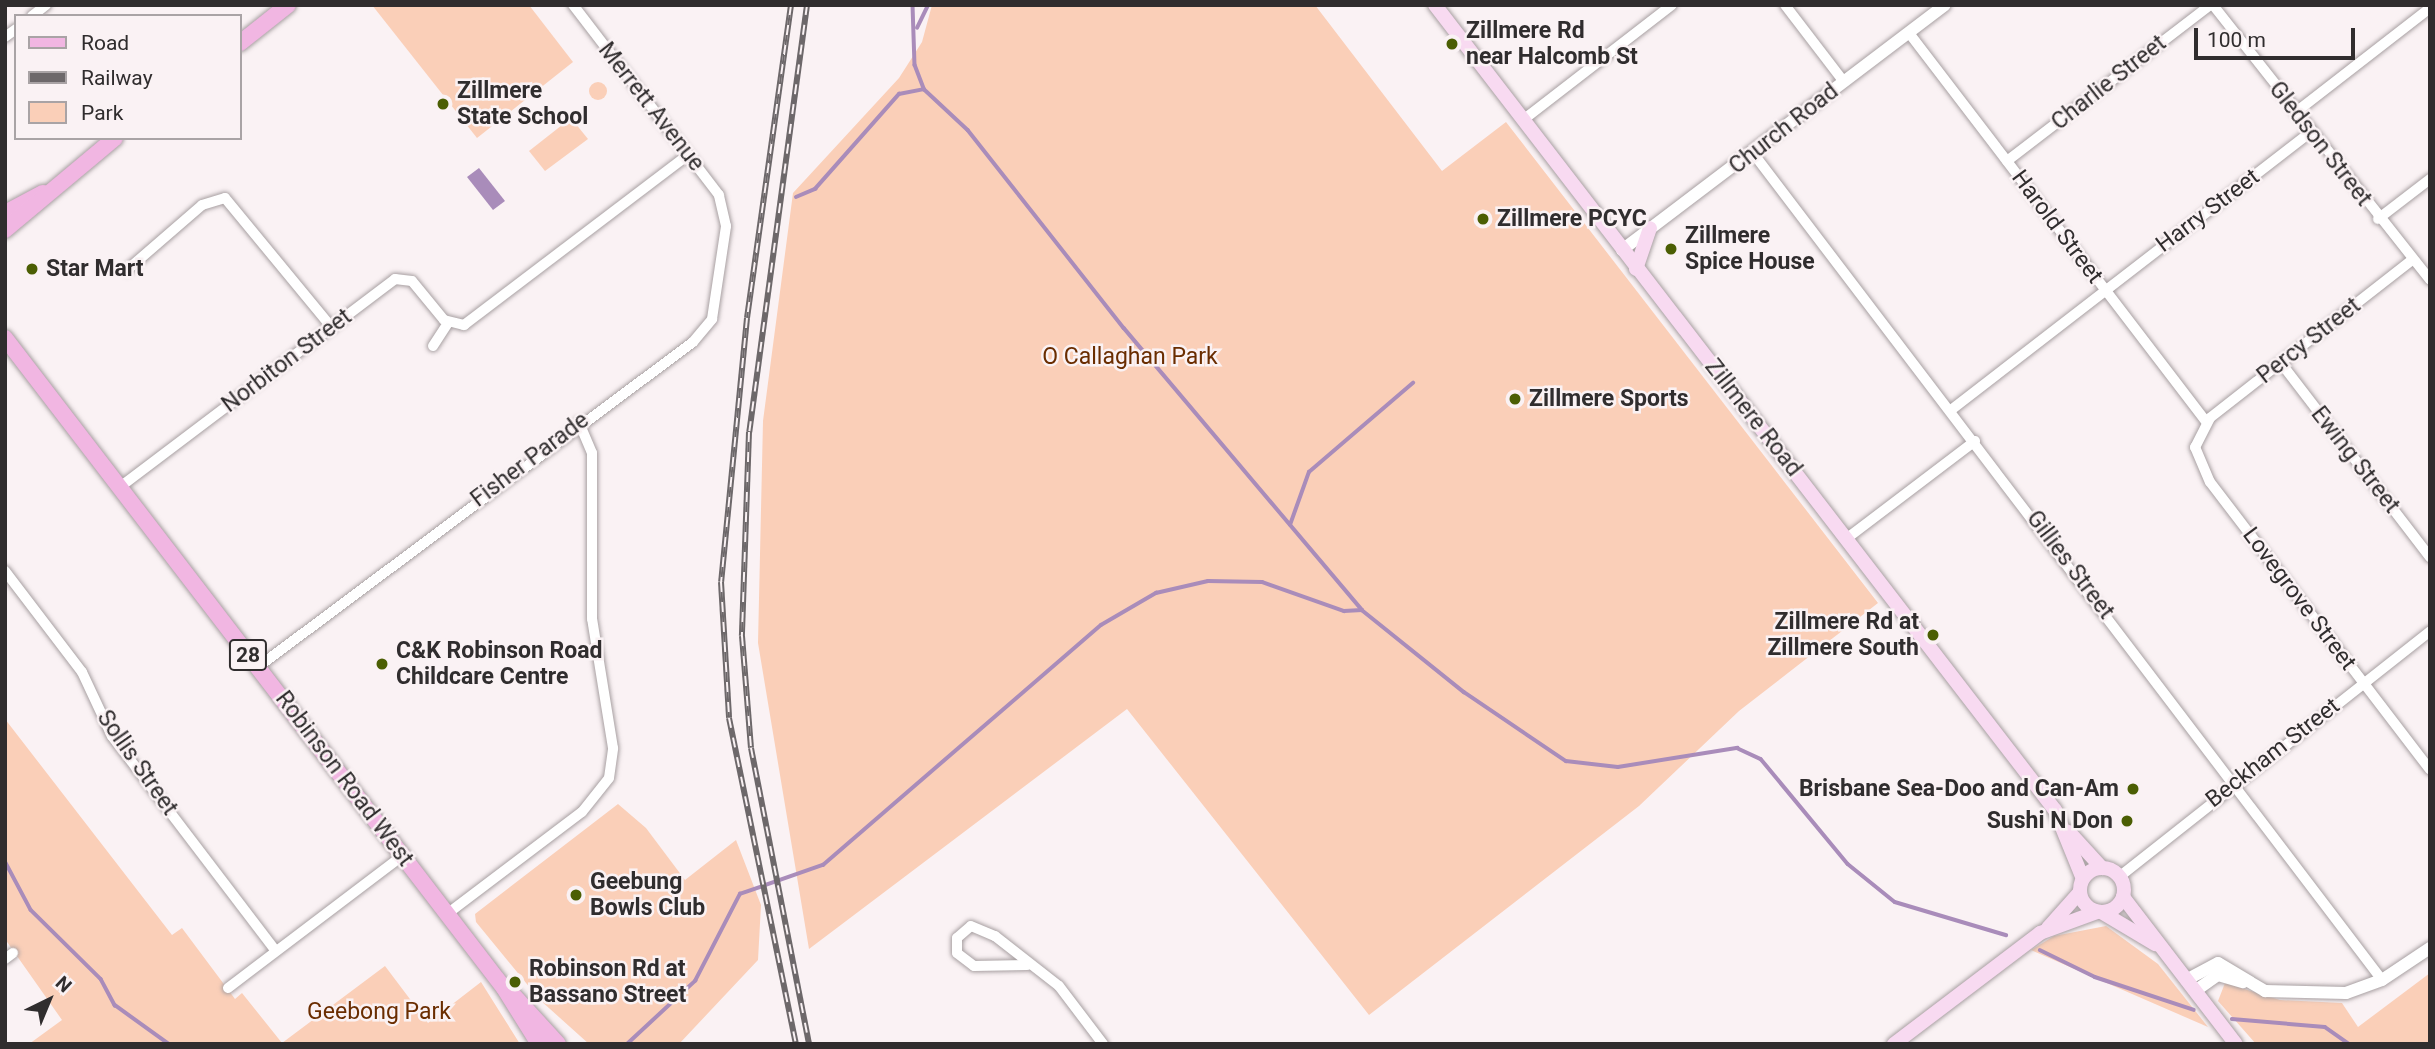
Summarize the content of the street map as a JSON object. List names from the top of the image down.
{
  "streets": {
    "main road": ["Zillmere Road", "28", "Robinson Road West"],
    "street": [
      "Charlie Street",
      "Merrett Avenue",
      "Church Road",
      "Gledson Street",
      "Harry Street",
      "Harold Street",
      "Percy Street",
      "Norbiton Street",
      "Fisher Parade",
      "Ewing Street",
      "Gillies Street",
      "Lovegrove Street",
      "Beckham Street",
      "Sollis Street"
    ]
  },
  "crossings": [
    ["Charlie Street", "Gledson Street"],
    ["Charlie Street", "Harold Street"],
    ["Merrett Avenue", "Fisher Parade"],
    ["Church Road", "Harold Street"],
    ["Church Road", "Zillmere Road"],
    ["Church Road", "Gillies Street"],
    ["Gledson Street", "Harry Street"],
    ["Gledson Street", "Percy Street"],
    ["Harry Street", "Harold Street"],
    ["Harry Street", "Gillies Street"],
    ["Harold Street", "Percy Street"],
    ["Harold Street", "Lovegrove Street"],
    ["Percy Street", "Ewing Street"],
    ["Percy Street", "Lovegrove Street"],
    ["Norbiton Street", "Robinson Road West"],
    ["Zillmere Road", "Beckham Street"],
    ["Fisher Parade", "Robinson Road West"],
    ["Gillies Street", "Beckham Street"],
    ["Lovegrove Street", "Beckham Street"]
  ],
  "parks": ["O Callaghan Park", "Geebong Park"],
  "places": [
    "Zillmere Rd near Halcomb St",
    "Zillmere State School",
    "Zillmere PCYC",
    "Zillmere Spice House",
    "Star Mart",
    "Zillmere Sports",
    "Zillmere Rd at Zillmere South",
    "C&K Robinson Road Childcare Centre",
    "Brisbane Sea-Doo and Can-Am",
    "Sushi N Don",
    "Geebung Bowls Club",
    "Robinson Rd at Bassano Street"
  ],
  "legend": ["Road", "Railway", "Park"],
  "scale_bar": "100 m",
  "north": "top right"
}
